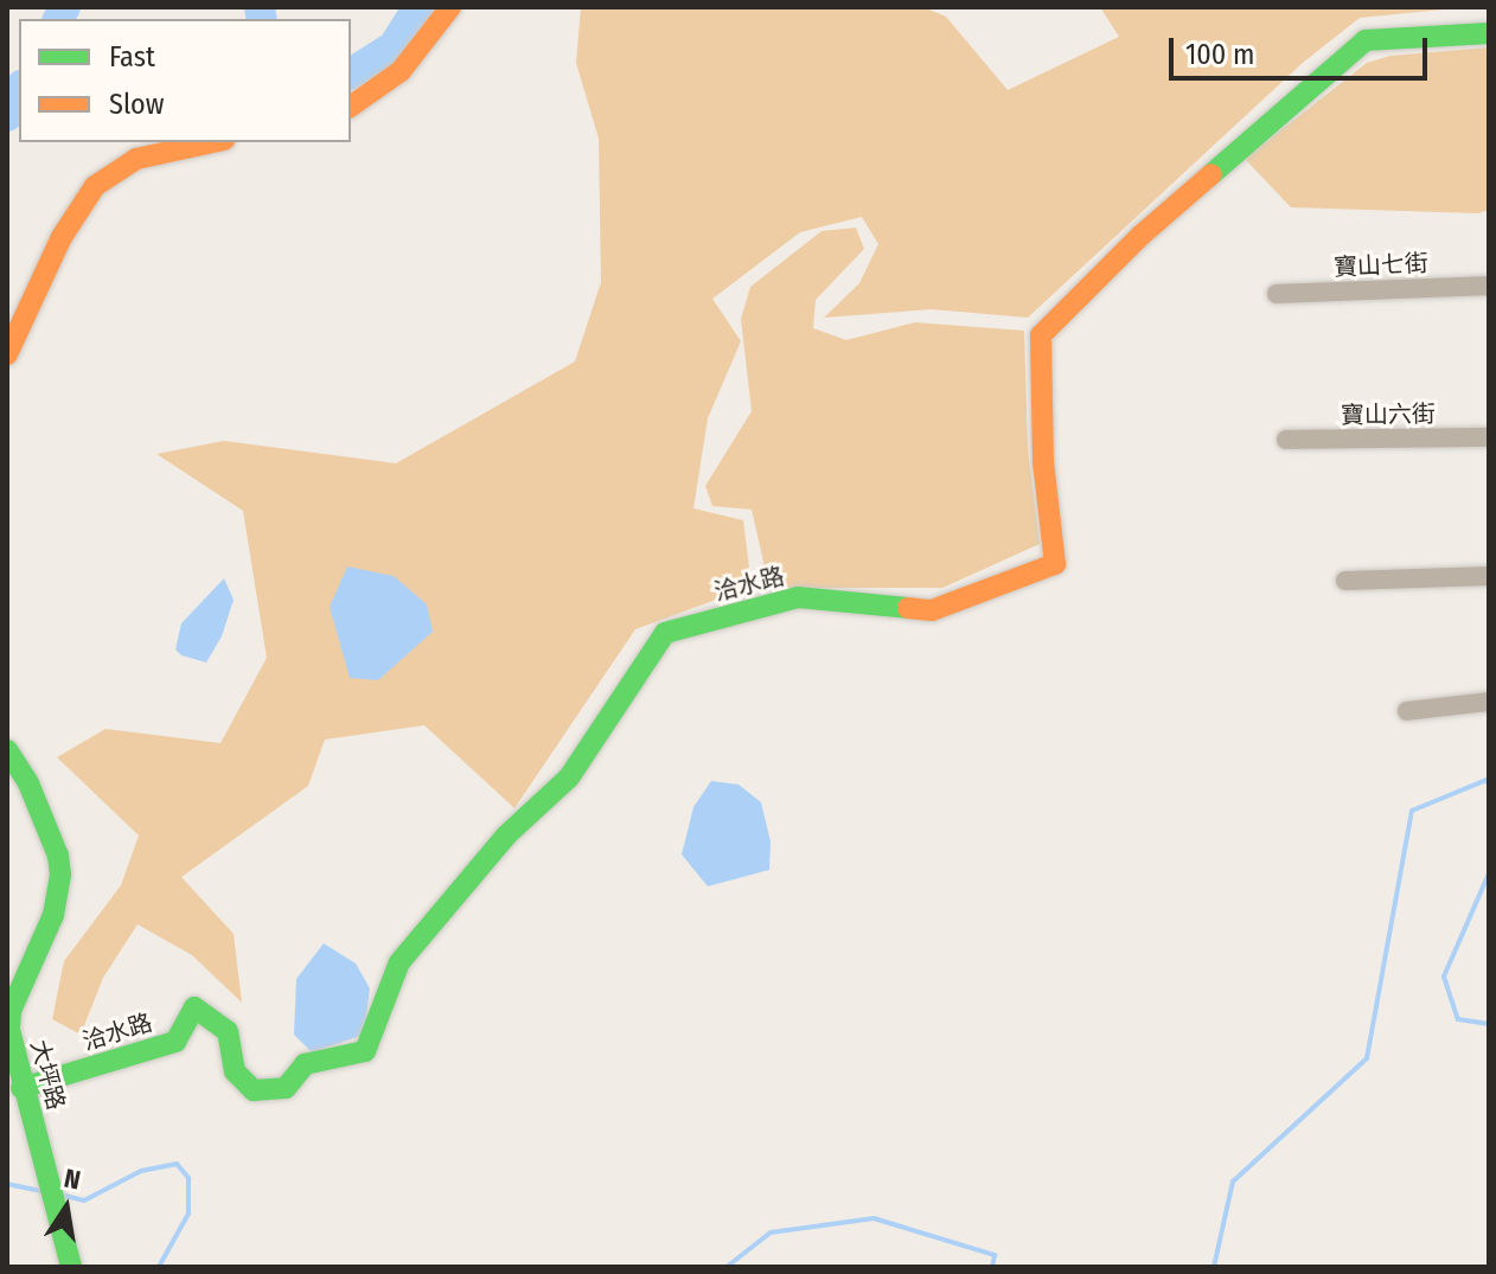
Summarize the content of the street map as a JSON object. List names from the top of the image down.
{
  "streets": {
    "street": [
      "寶山七街",
      "寶山六街",
      "洽水路",
      "大坪路"
    ]
  },
  "crossings": [
    ["洽水路", "大坪路"]
  ],
  "legend": ["Fast", "Slow"],
  "scale_bar": "100 m",
  "north": "top"
}
